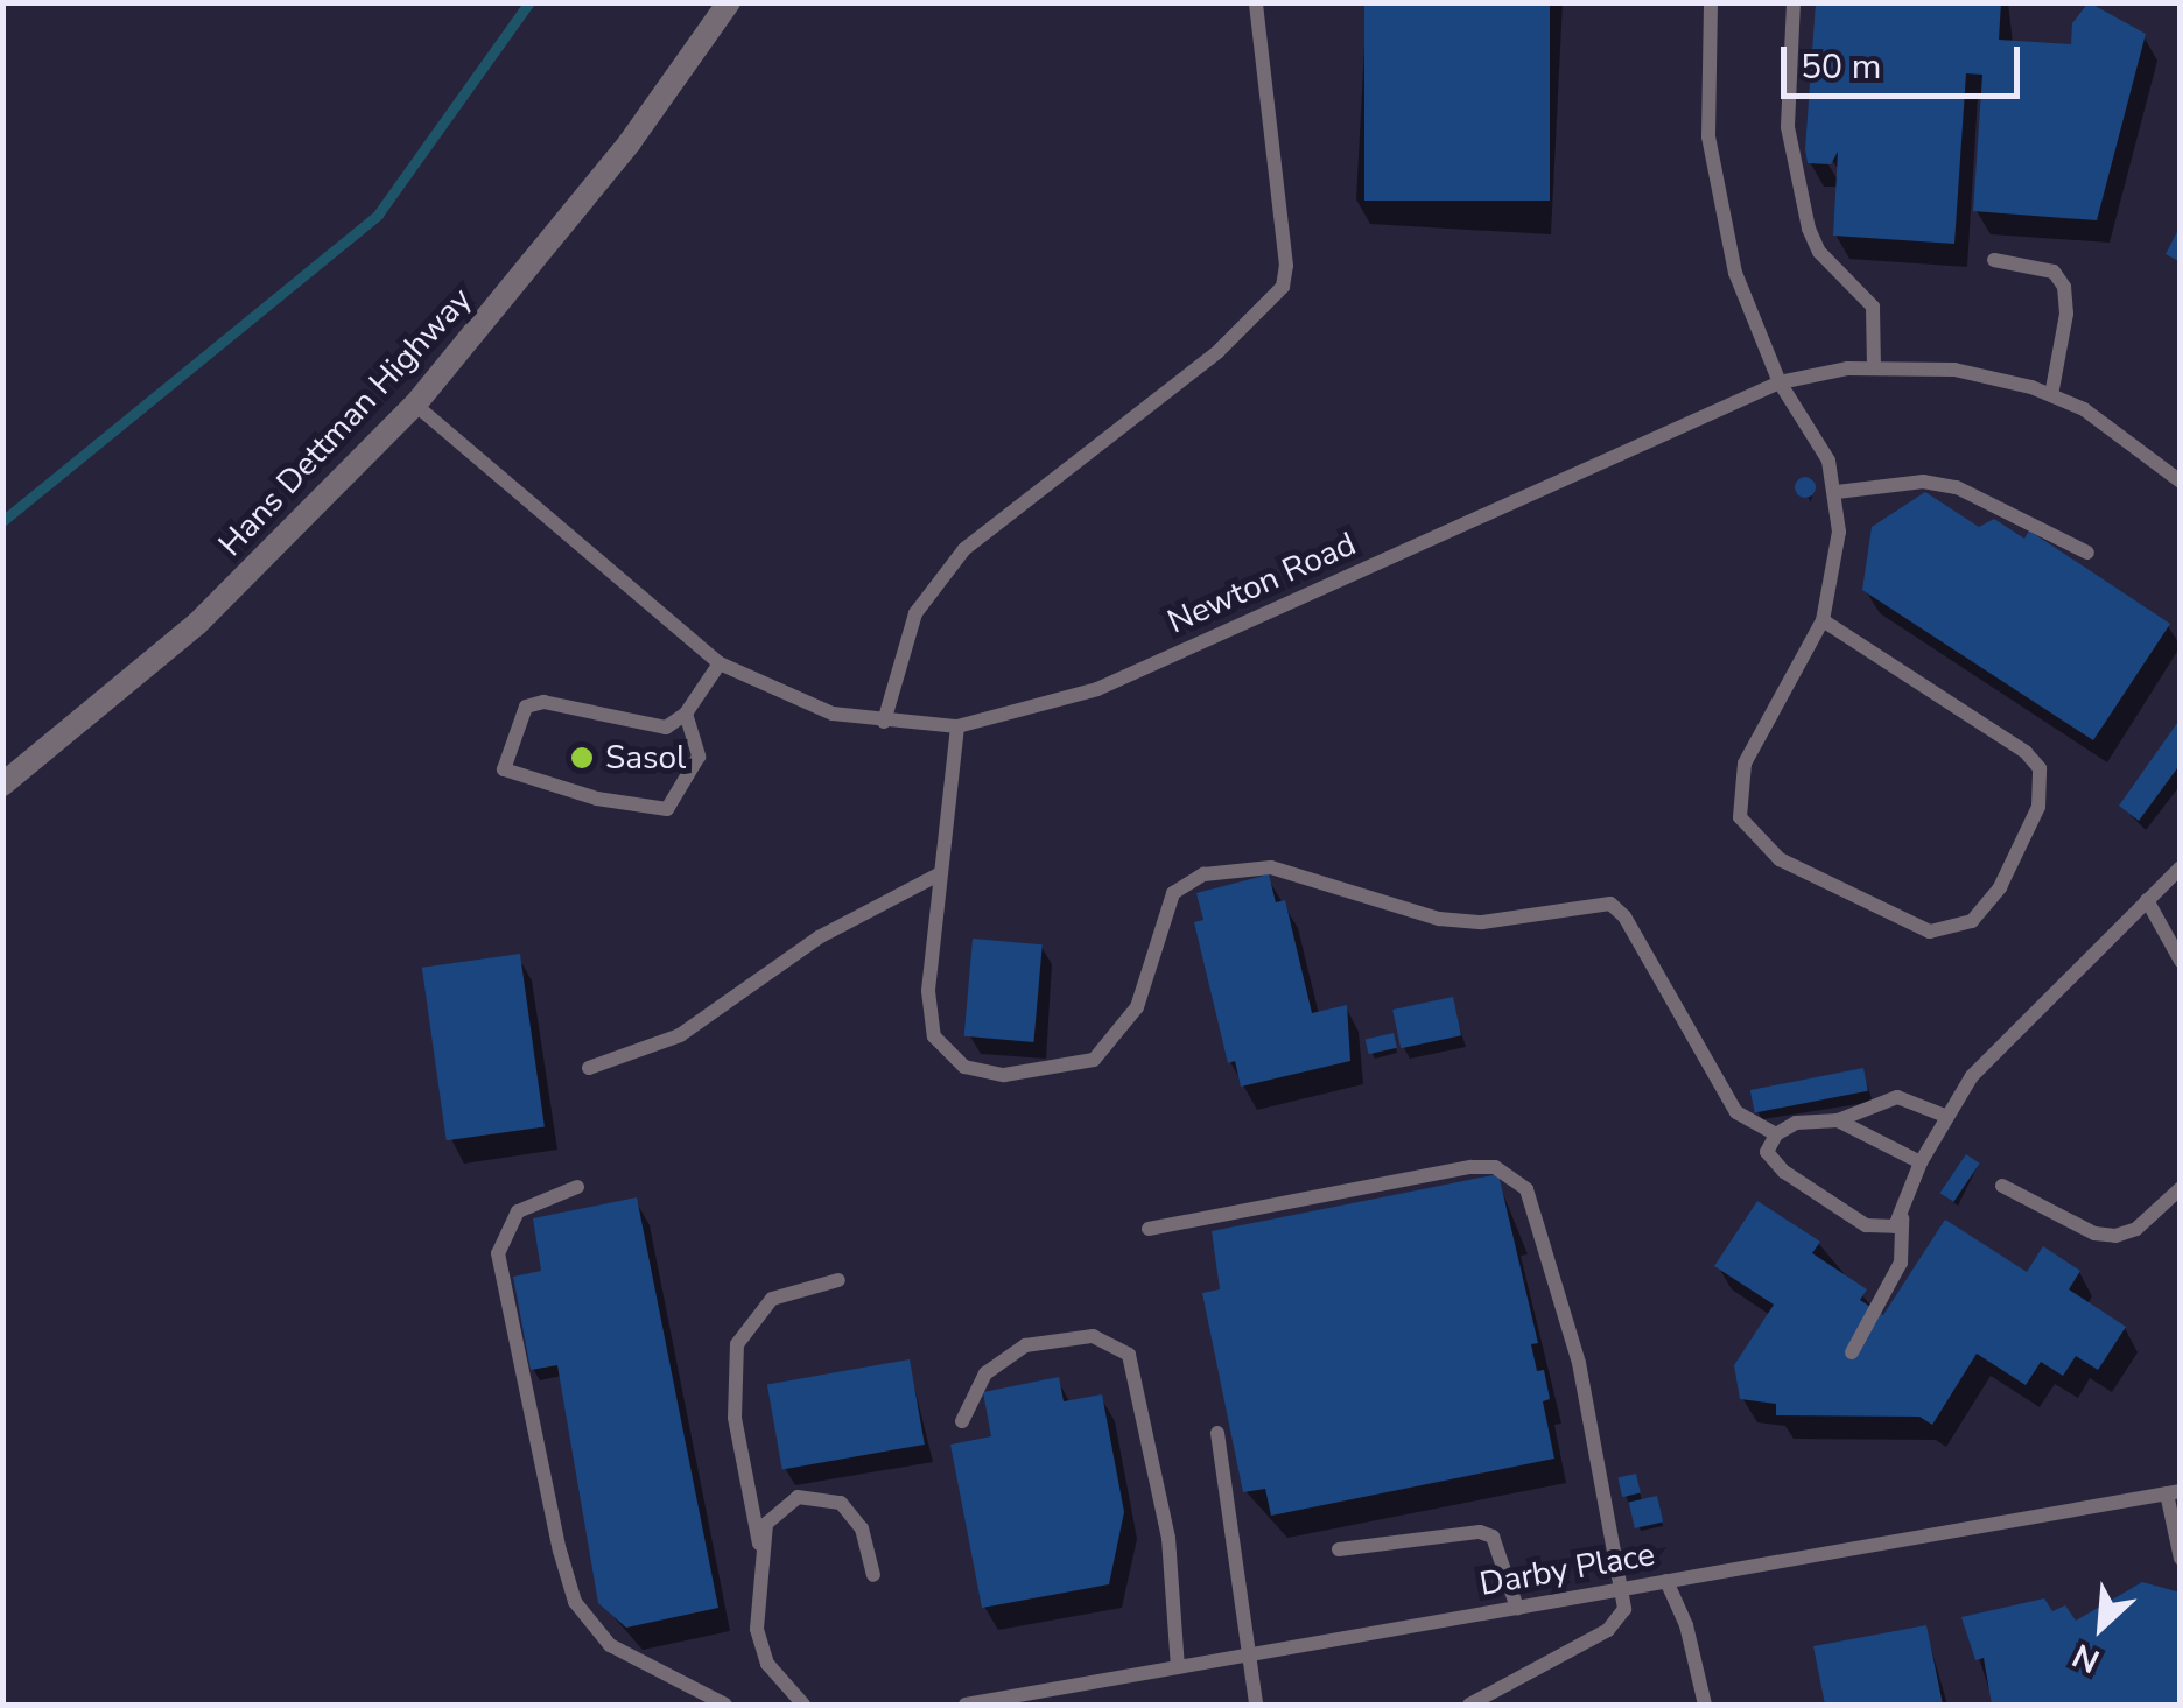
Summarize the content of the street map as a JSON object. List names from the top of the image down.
{
  "streets": {
    "street": ["Hans Dettman Highway"],
    "lane": ["Newton Road", "Darby Place"]
  },
  "crossings": [
    ["Hans Dettman Highway", "Newton Road"]
  ],
  "places": ["Sasol"],
  "scale_bar": "50 m",
  "north": "bottom left"
}
